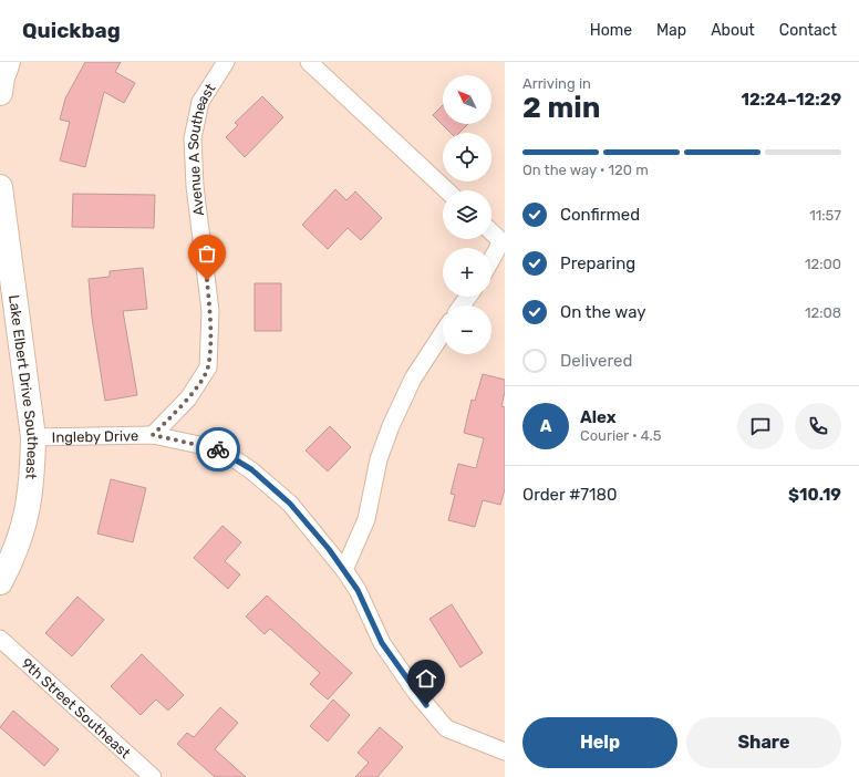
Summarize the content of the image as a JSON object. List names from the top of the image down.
{
  "streets": {
    "main road": ["Lake Elbert Drive Southeast"],
    "street": ["Avenue A Southeast", "Ingleby Drive", "9th Street Southeast"]
  },
  "crossings": [
    ["Avenue A Southeast", "Ingleby Drive"],
    ["Lake Elbert Drive Southeast", "Ingleby Drive"]
  ],
  "north": "top left",
  "page": {
    "header": "Quickbag",
    "nav": [
      "Home",
      "Map",
      "About",
      "Contact"
    ],
    "heading": ["2 min", "Arriving in", "12:24–12:29"],
    "panel": [
      "Alex",
      "Courier · 4.5",
      "Order #7180",
      "$10.19"
    ],
    "map_buttons": ["+", "−"],
    "bar": "On the way · 120 m",
    "list": [
      ["Confirmed", "11:57"],
      ["Preparing", "12:00"],
      ["On the way", "12:08"],
      "Delivered"
    ],
    "round": "A",
    "buttons": ["Help", "Share"]
  }
}
